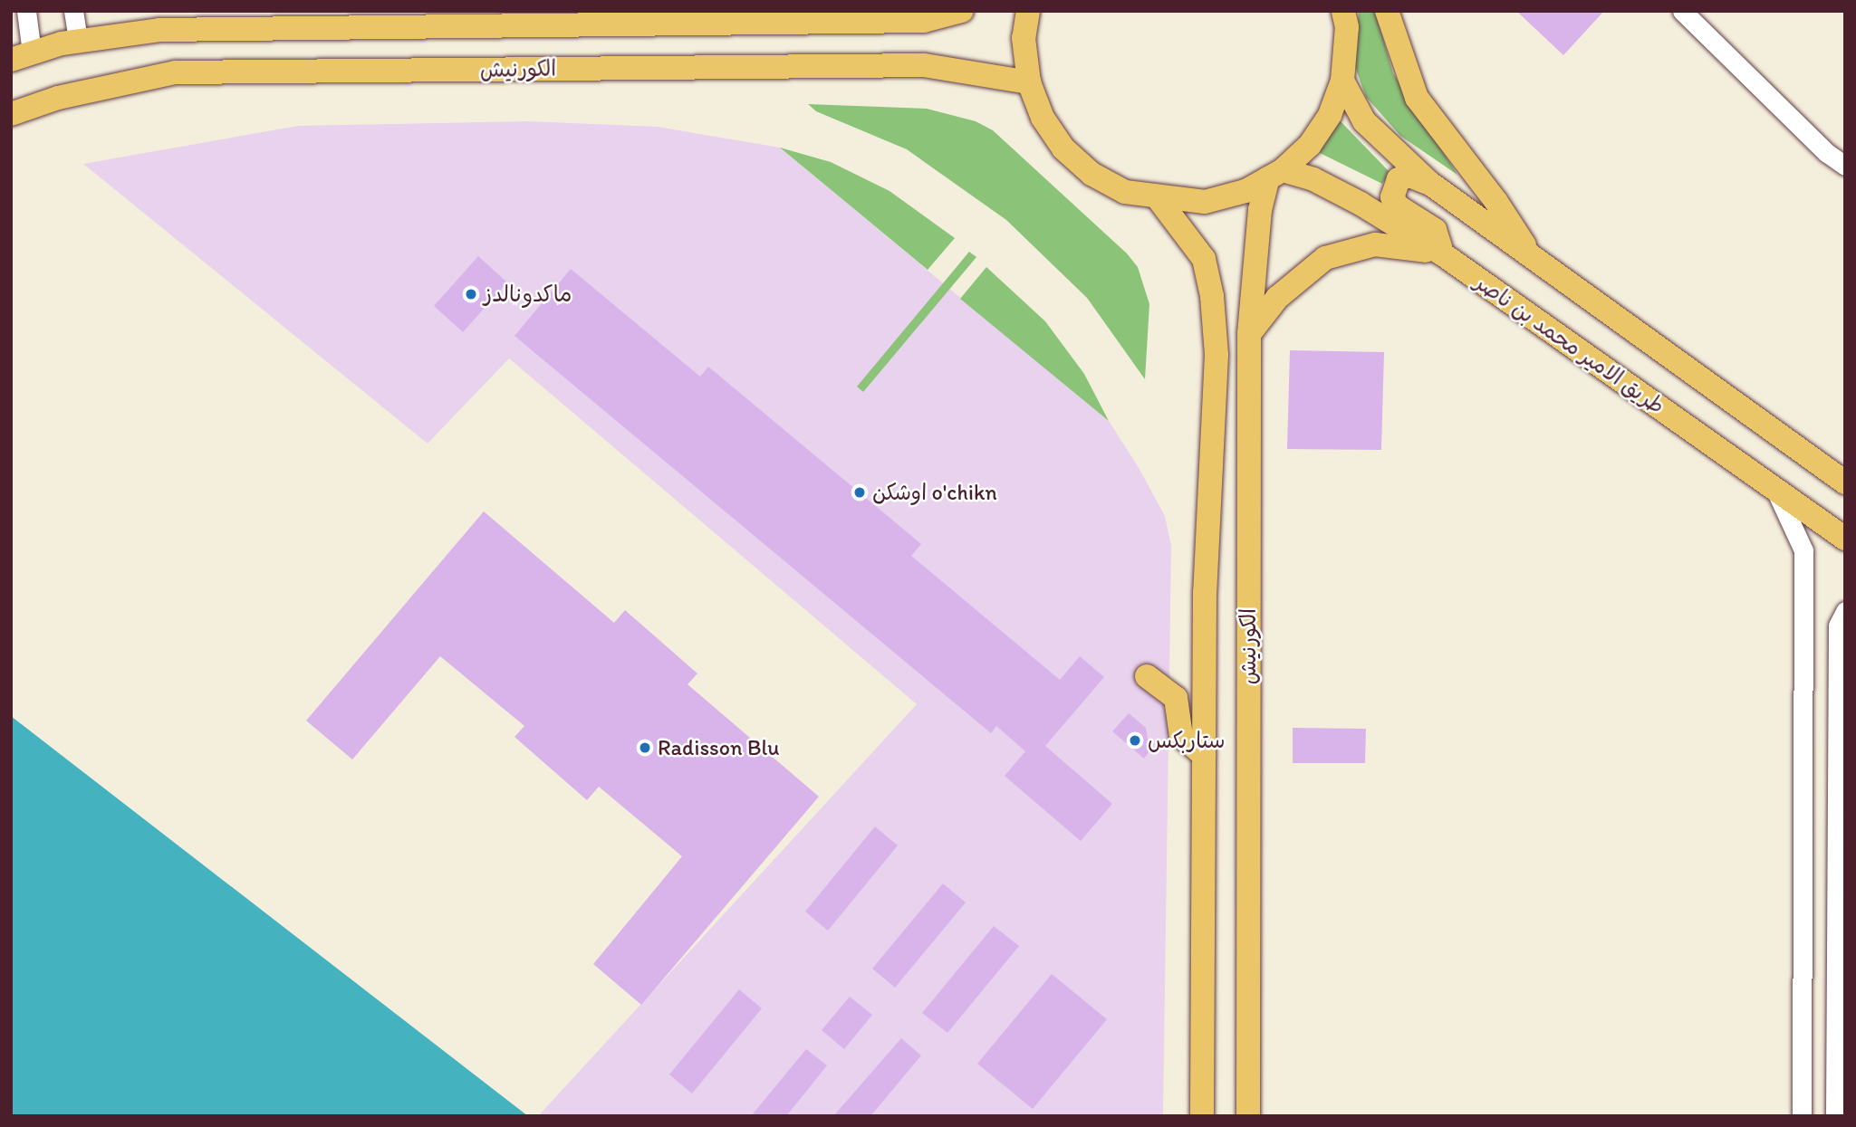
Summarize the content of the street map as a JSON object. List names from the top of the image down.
{
  "streets": {
    "main road": ["الكورنيش", "طريق الامير محمد بن ناصر"]
  },
  "crossings": [
    ["الكورنيش", "طريق الامير محمد بن ناصر"]
  ],
  "places": [
    "ماكدونالدز",
    "اوشكن o'chikn",
    "ستاربكس",
    "Radisson Blu"
  ]
}
